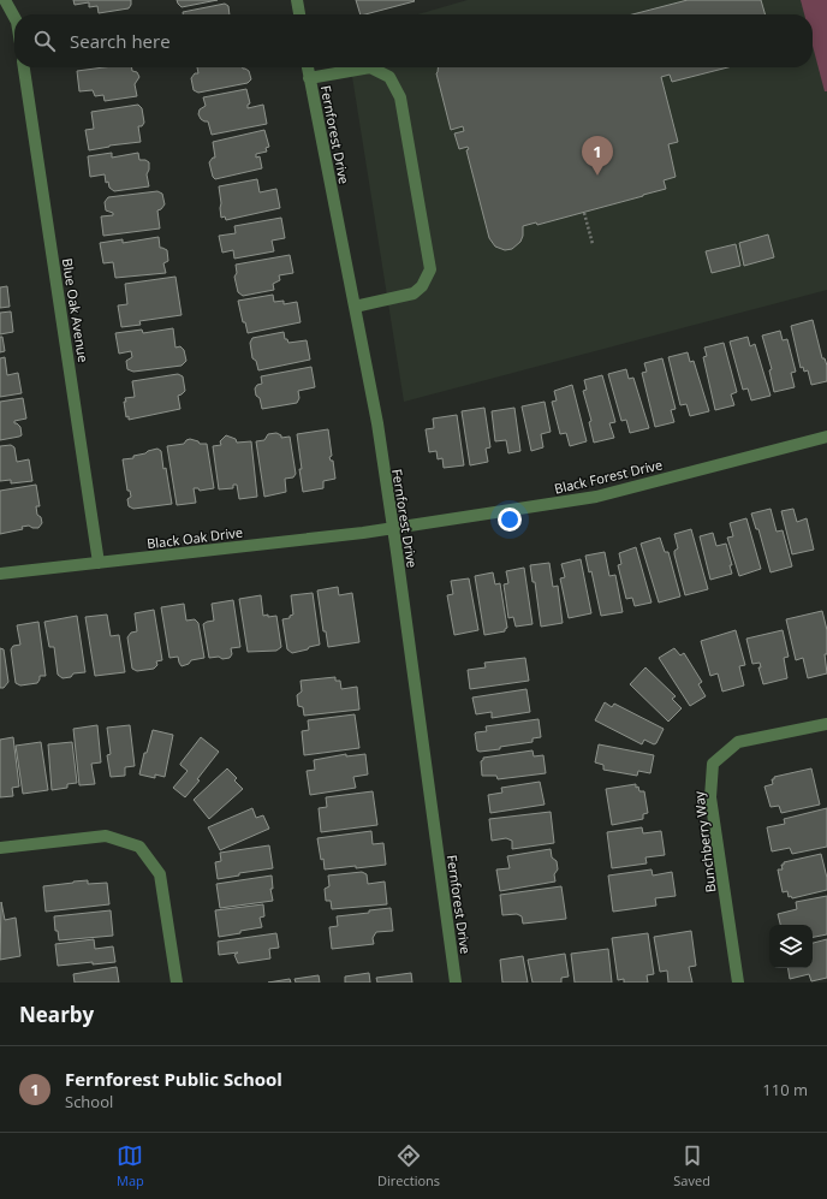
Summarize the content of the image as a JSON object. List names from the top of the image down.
{
  "streets": {
    "street": [
      "Fernforest Drive",
      "Blue Oak Avenue",
      "Black Forest Drive",
      "Black Oak Drive",
      "Bunchberry Way"
    ]
  },
  "crossings": [
    ["Fernforest Drive", "Black Forest Drive"],
    ["Fernforest Drive", "Black Oak Drive"],
    ["Blue Oak Avenue", "Black Oak Drive"],
    ["Black Forest Drive", "Black Oak Drive"]
  ],
  "page": {
    "search": "Search here",
    "pins": "1",
    "heading": "Nearby",
    "list": [
      {
        "mark": "1",
        "name": "Fernforest Public School",
        "note": "School",
        "value": "110 m"
      }
    ],
    "nav": ["Map", "Directions", "Saved"]
  }
}
